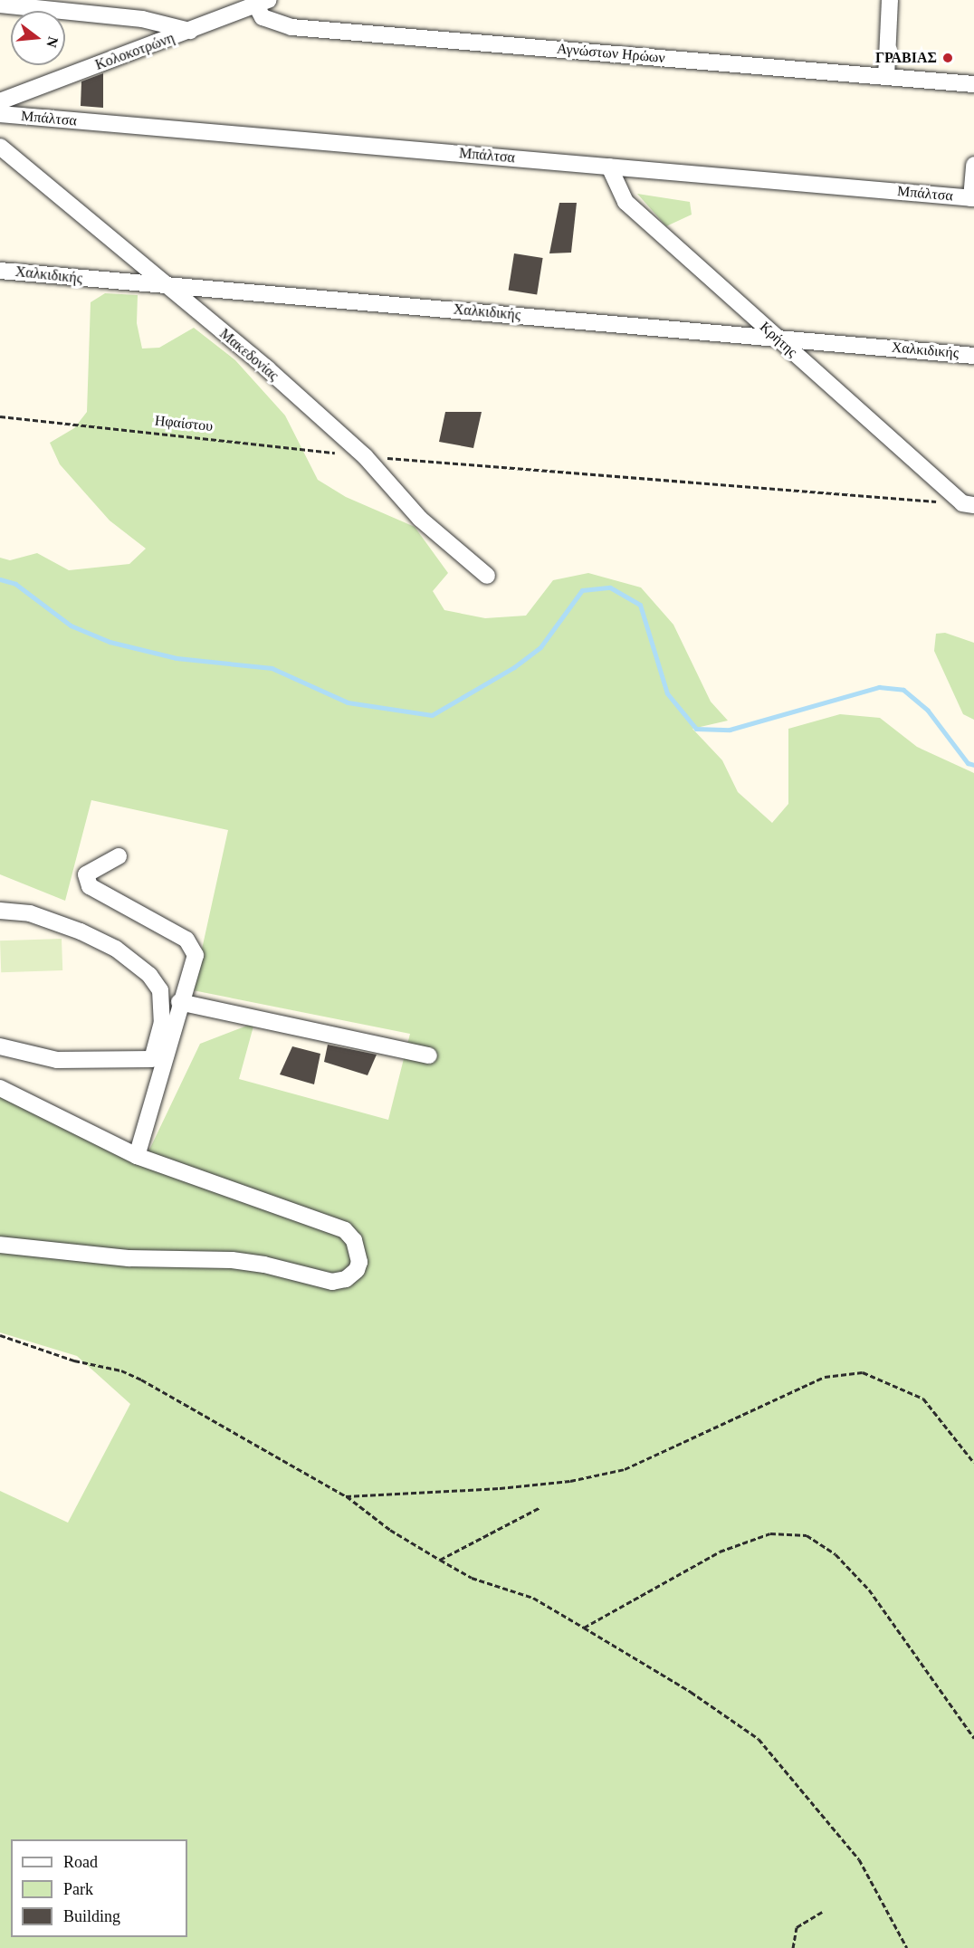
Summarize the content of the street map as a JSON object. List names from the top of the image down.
{
  "streets": {
    "street": [
      "Κολοκοτρώνη",
      "Αγνώστων Ηρώων",
      "Μπάλτσα",
      "Χαλκιδικής",
      "Κρήτης",
      "Μακεδονίας"
    ],
    "path": ["Ηφαίστου"]
  },
  "crossings": [
    ["Κολοκοτρώνη", "Αγνώστων Ηρώων"],
    ["Μπάλτσα", "Κρήτης"],
    ["Χαλκιδικής", "Κρήτης"],
    ["Χαλκιδικής", "Μακεδονίας"],
    ["Κρήτης", "Ηφαίστου"],
    ["Μακεδονίας", "Ηφαίστου"]
  ],
  "places": ["ΓΡΑΒΙΑΣ"],
  "legend": ["Road", "Park", "Building"],
  "north": "right"
}
